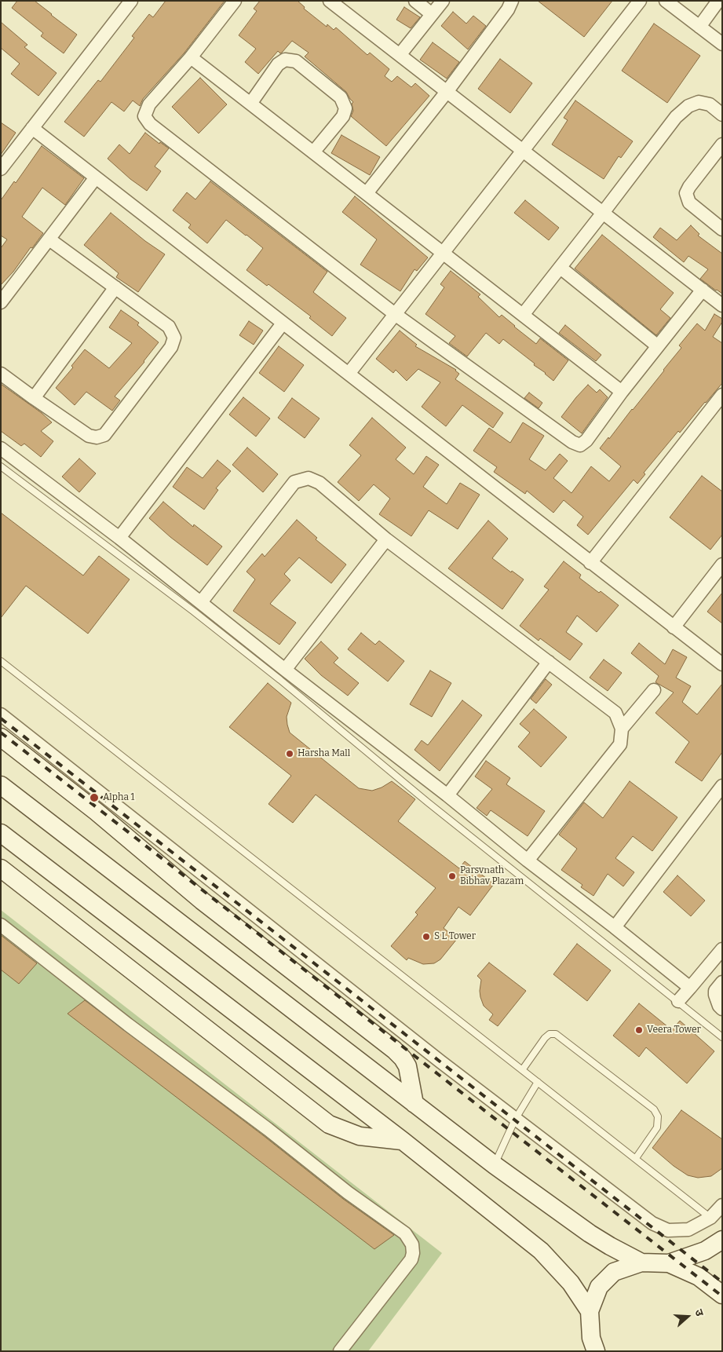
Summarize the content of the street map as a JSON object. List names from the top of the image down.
{
  "places": [
    "Harsha Mall",
    "Alpha 1",
    "Parsvnath Bibhav Plazam",
    "S L Tower",
    "Veera Tower"
  ],
  "north": "right"
}
